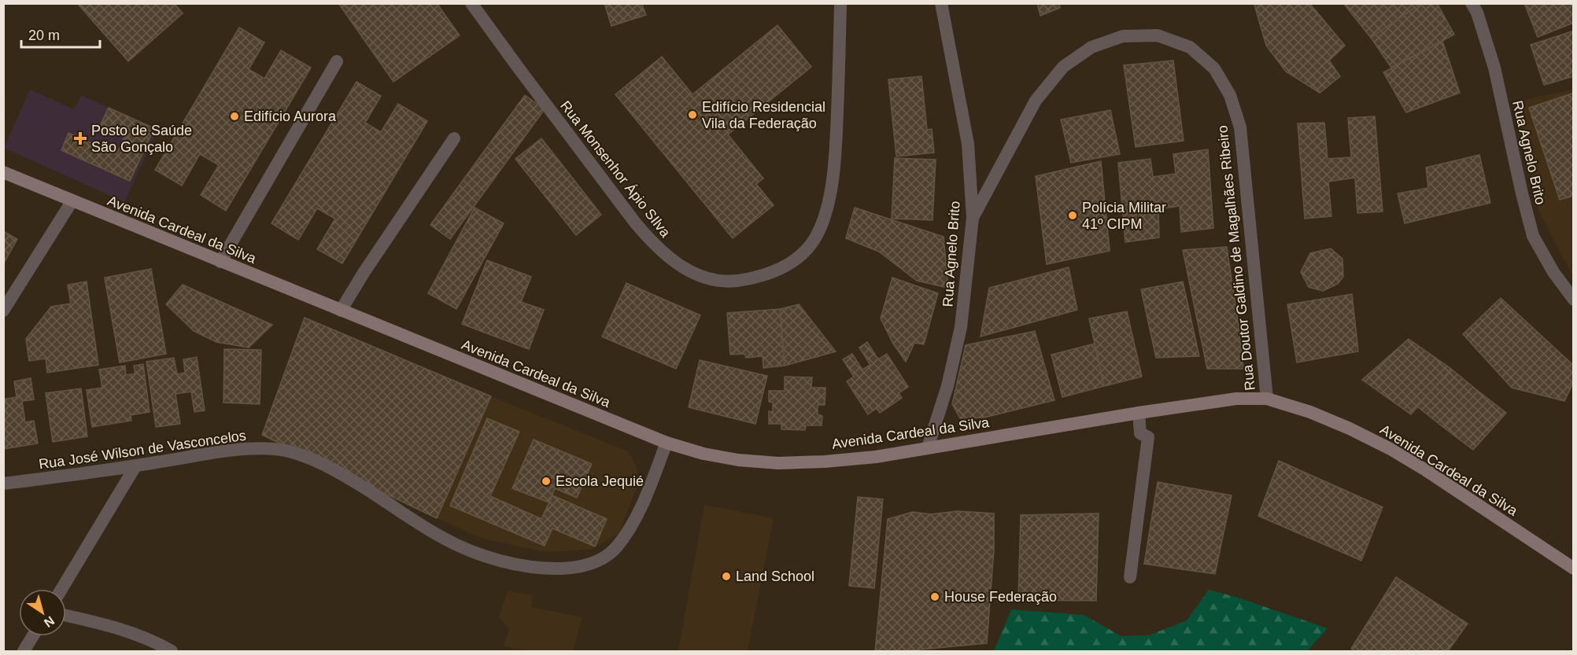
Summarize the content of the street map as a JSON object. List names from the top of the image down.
{
  "streets": {
    "main road": ["Avenida Cardeal da Silva"],
    "street": [
      "Rua Agnelo Brito",
      "Rua Monsenhor Ápio SIlva",
      "Rua Doutor Galdino de Magalhães Ribeiro",
      "Rua José Wilson de Vasconcelos"
    ]
  },
  "crossings": [
    ["Rua Agnelo Brito", "Avenida Cardeal da Silva"],
    ["Rua Agnelo Brito", "Rua Doutor Galdino de Magalhães Ribeiro"],
    ["Avenida Cardeal da Silva", "Rua Doutor Galdino de Magalhães Ribeiro"],
    ["Avenida Cardeal da Silva", "Rua José Wilson de Vasconcelos"]
  ],
  "places": {
    "other": [
      "Edifício Residencial Vila da Federação",
      "Edifício Aurora",
      "Polícia Militar 41º CIPM",
      "Escola Jequié",
      "Land School",
      "House Federação"
    ],
    "health": ["Posto de Saúde São Gonçalo"]
  },
  "scale_bar": "20 m",
  "north": "bottom right"
}
